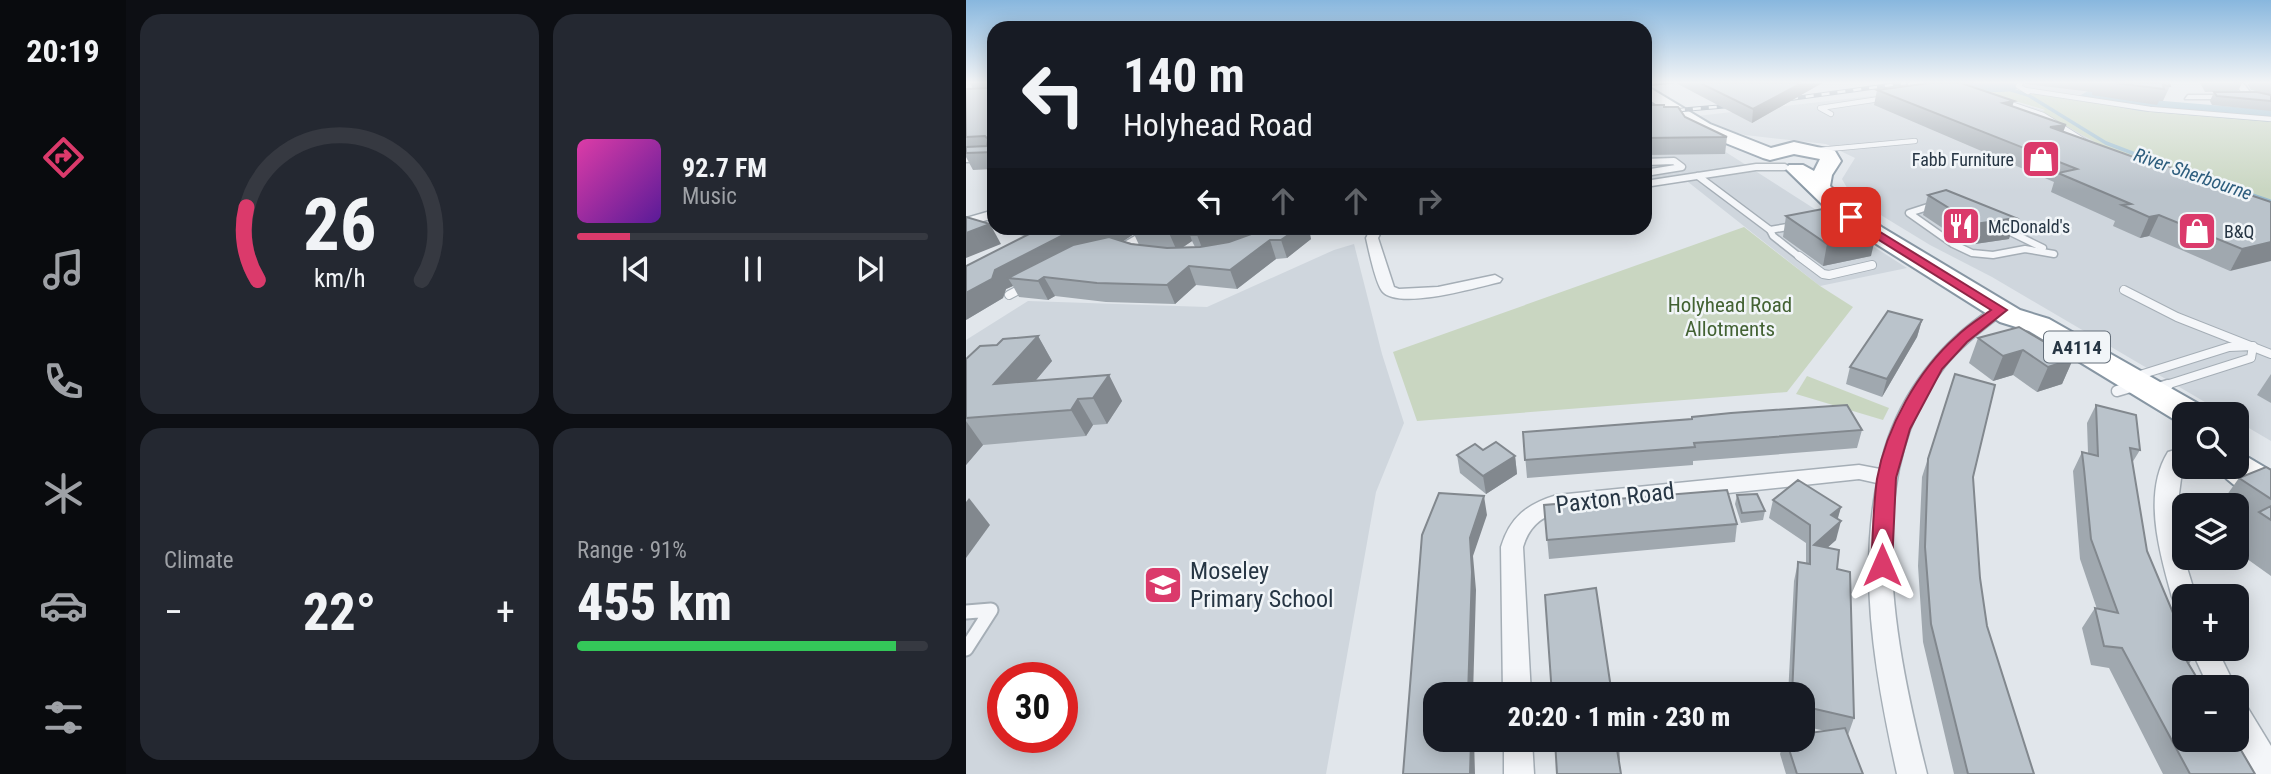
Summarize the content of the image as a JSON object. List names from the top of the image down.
{
  "streets": {
    "highway": ["A4114"],
    "street": ["Paxton Road"]
  },
  "water": ["River Sherbourne"],
  "parks": ["Holyhead Road Allotments"],
  "places": {
    "shop": ["Fabb Furniture", "B&Q"],
    "restaurant": ["McDonald's"],
    "school or university": ["Moseley Primary School"]
  },
  "page": {
    "tabs": "20:19",
    "turn": ["140 m", "Holyhead Road"],
    "song": ["92.7 FM", "Music"],
    "map_buttons": ["+", "−"],
    "tile": [
      "Climate",
      ["Range · 91%", "455 km"]
    ],
    "heat": ["−", "22°", "+"],
    "limit": "30",
    "trip": "20:20 · 1 min · 230 m",
    "gauge": ["26", "km/h"]
  }
}
